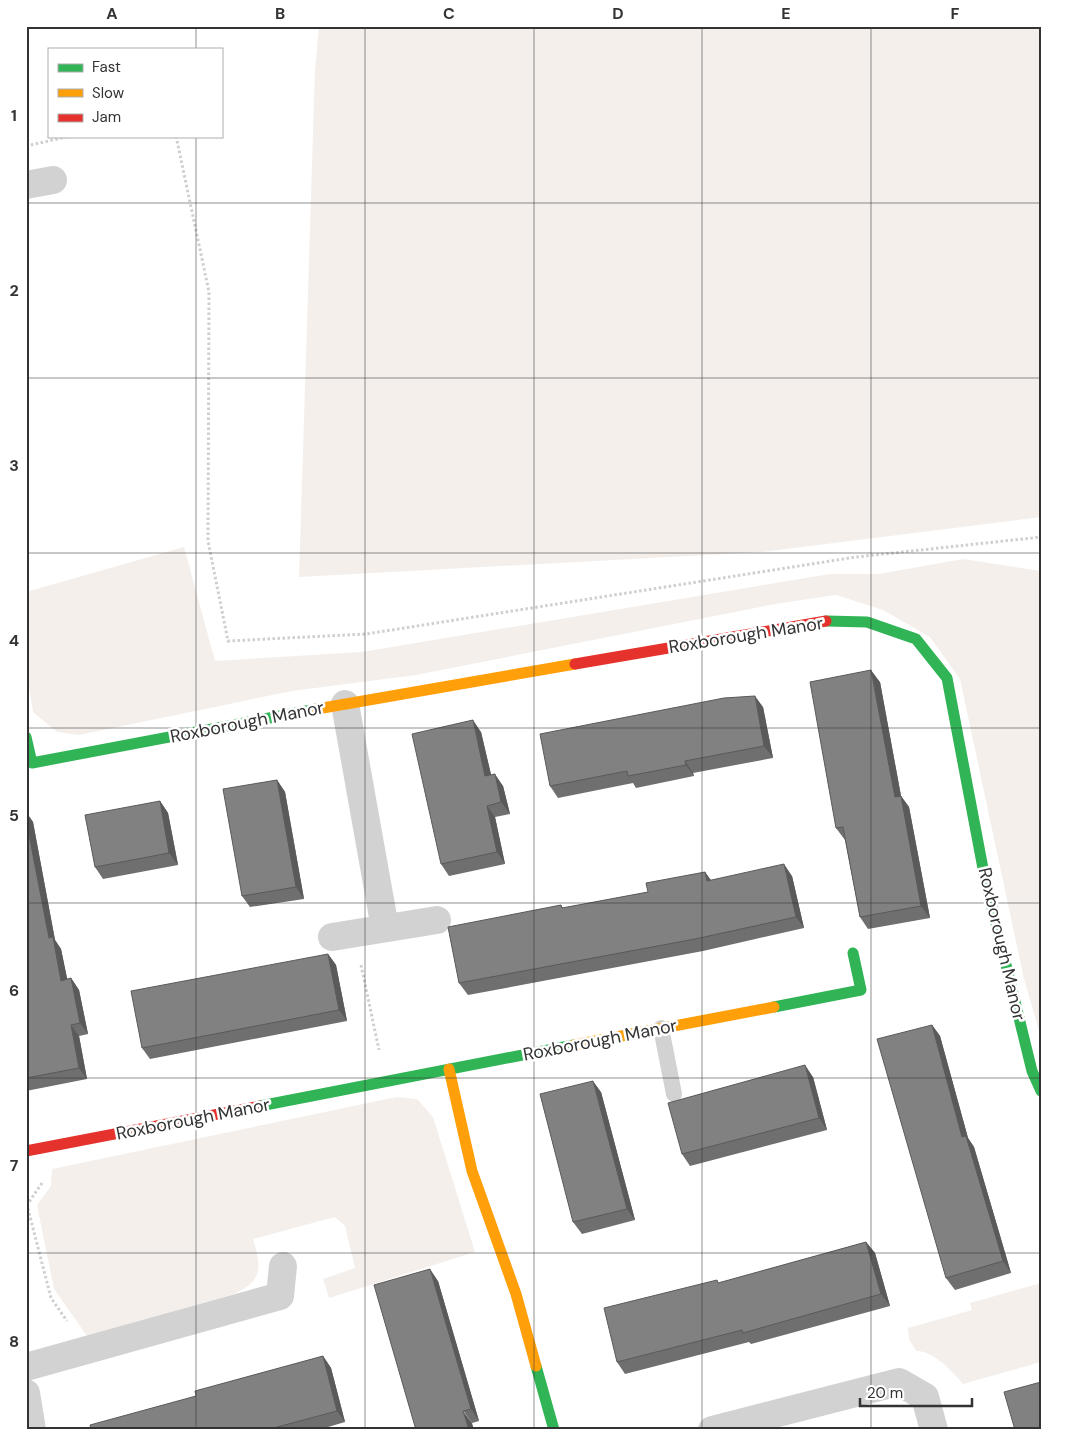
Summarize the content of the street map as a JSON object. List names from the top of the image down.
{
  "streets": {
    "street": ["Roxborough Manor"]
  },
  "legend": ["Fast", "Slow", "Jam"],
  "scale_bar": "20 m",
  "grid": {
    "columns": [
      "A",
      "B",
      "C",
      "D",
      "E",
      "F"
    ],
    "rows": [
      "1",
      "2",
      "3",
      "4",
      "5",
      "6",
      "7",
      "8"
    ]
  }
}
